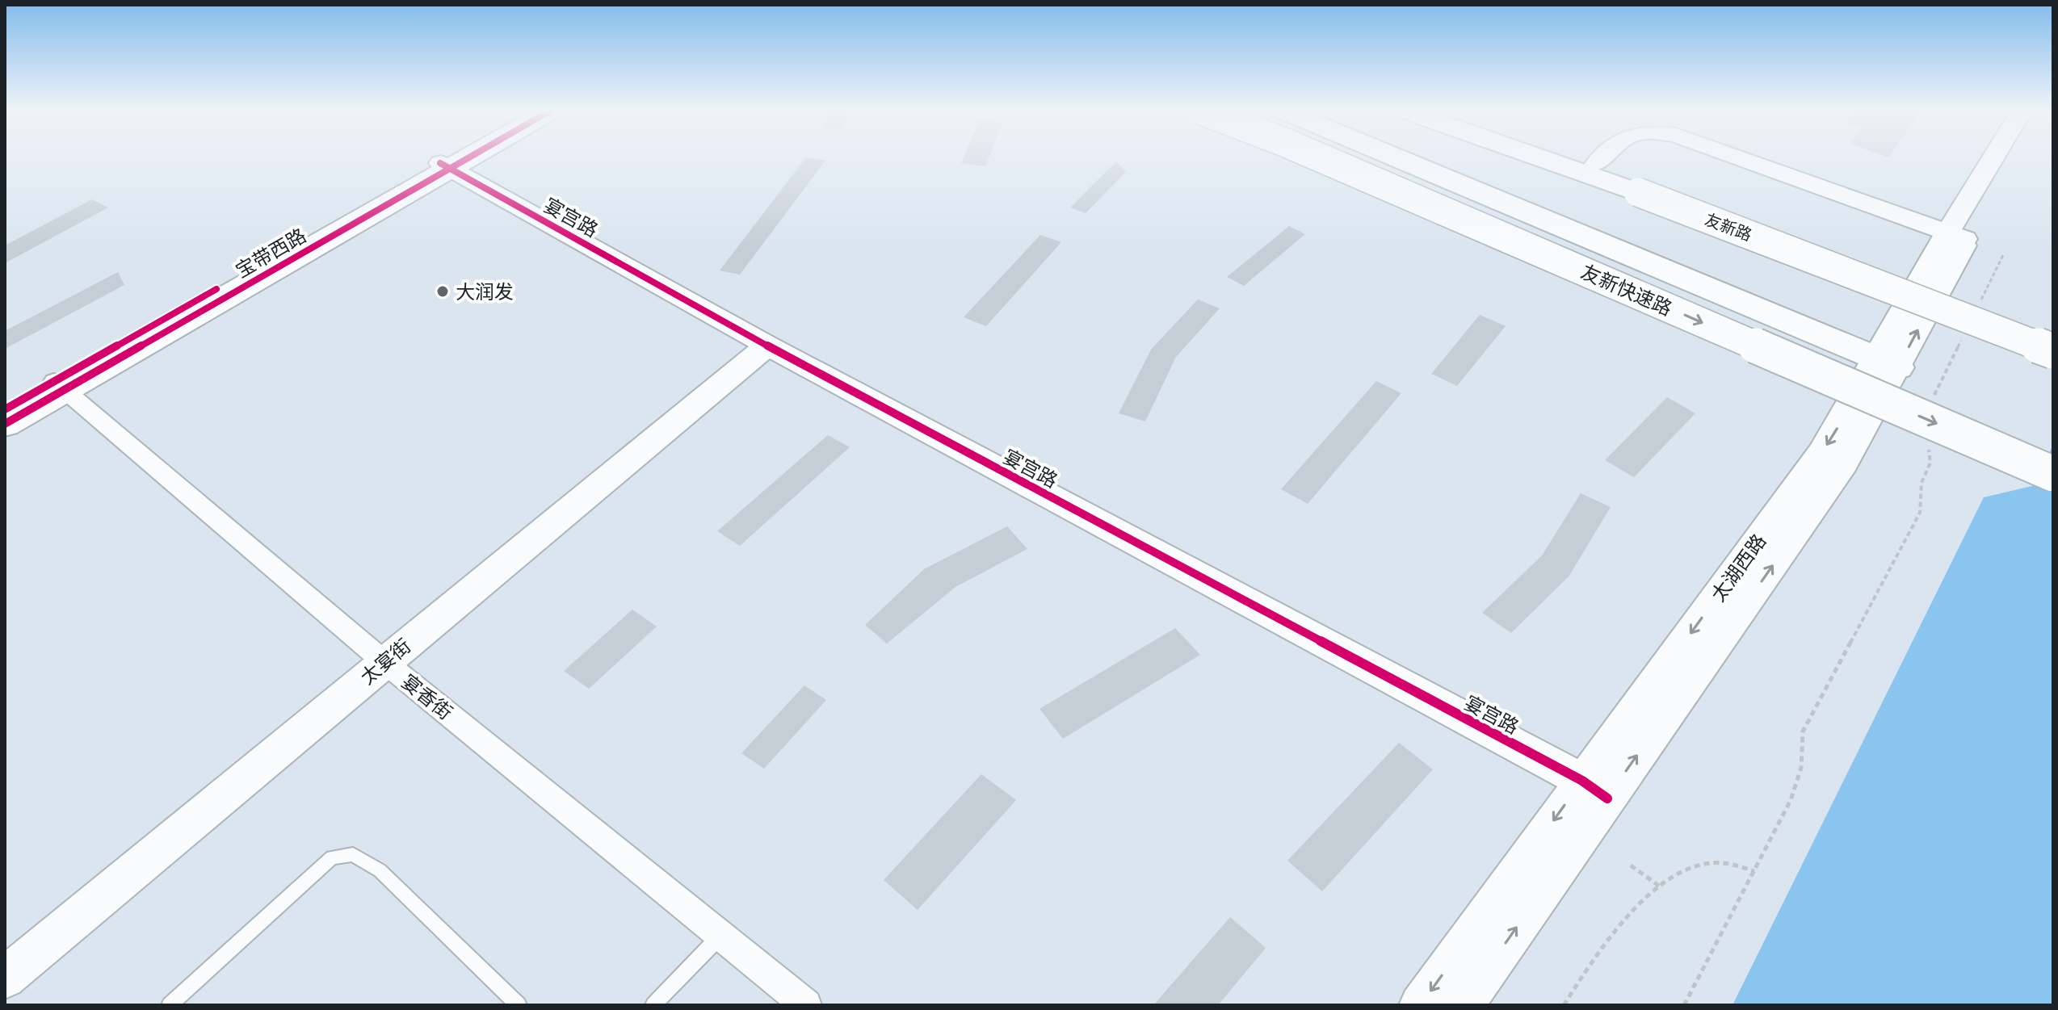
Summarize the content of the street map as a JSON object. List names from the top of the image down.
{
  "streets": {
    "main road": [
      "宴宫路",
      "友新路",
      "宝带西路",
      "友新快速路",
      "太湖西路",
      "太宴街"
    ],
    "street": ["宴香街"]
  },
  "crossings": [
    ["宴宫路", "宝带西路"],
    ["宴宫路", "太湖西路"],
    ["宴宫路", "太宴街"],
    ["宝带西路", "宴香街"],
    ["太宴街", "宴香街"]
  ],
  "places": ["大润发"]
}
